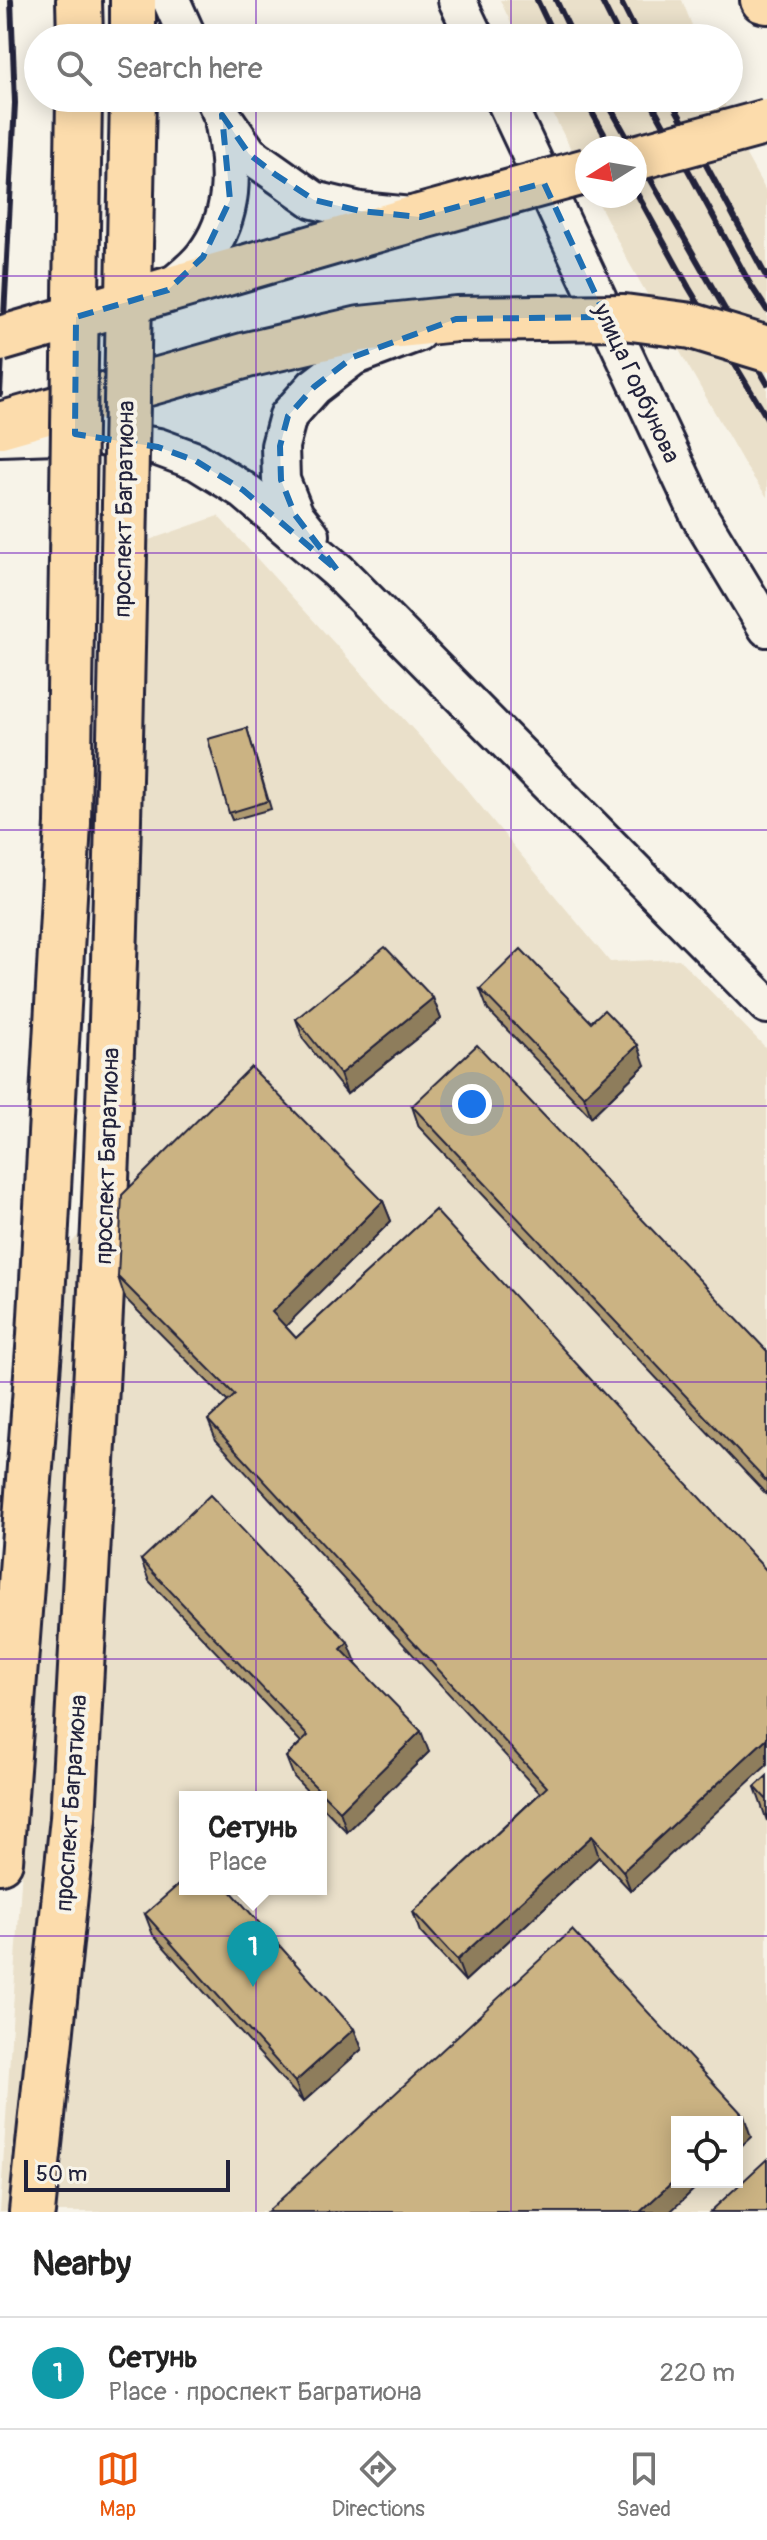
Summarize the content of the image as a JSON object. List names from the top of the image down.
{
  "streets": {
    "main road": ["проспект Багратиона"],
    "street": ["улица Горбунова"]
  },
  "scale_bar": "50 m",
  "north": "left",
  "page": {
    "search": "Search here",
    "popup": ["Сетунь", "Place"],
    "pins": "1",
    "scale": "50 m",
    "heading": "Nearby",
    "list": [
      {
        "mark": "1",
        "name": "Сетунь",
        "note": "Place · проспект Багратиона",
        "value": "220 m"
      }
    ],
    "nav": ["Map", "Directions", "Saved"]
  }
}
